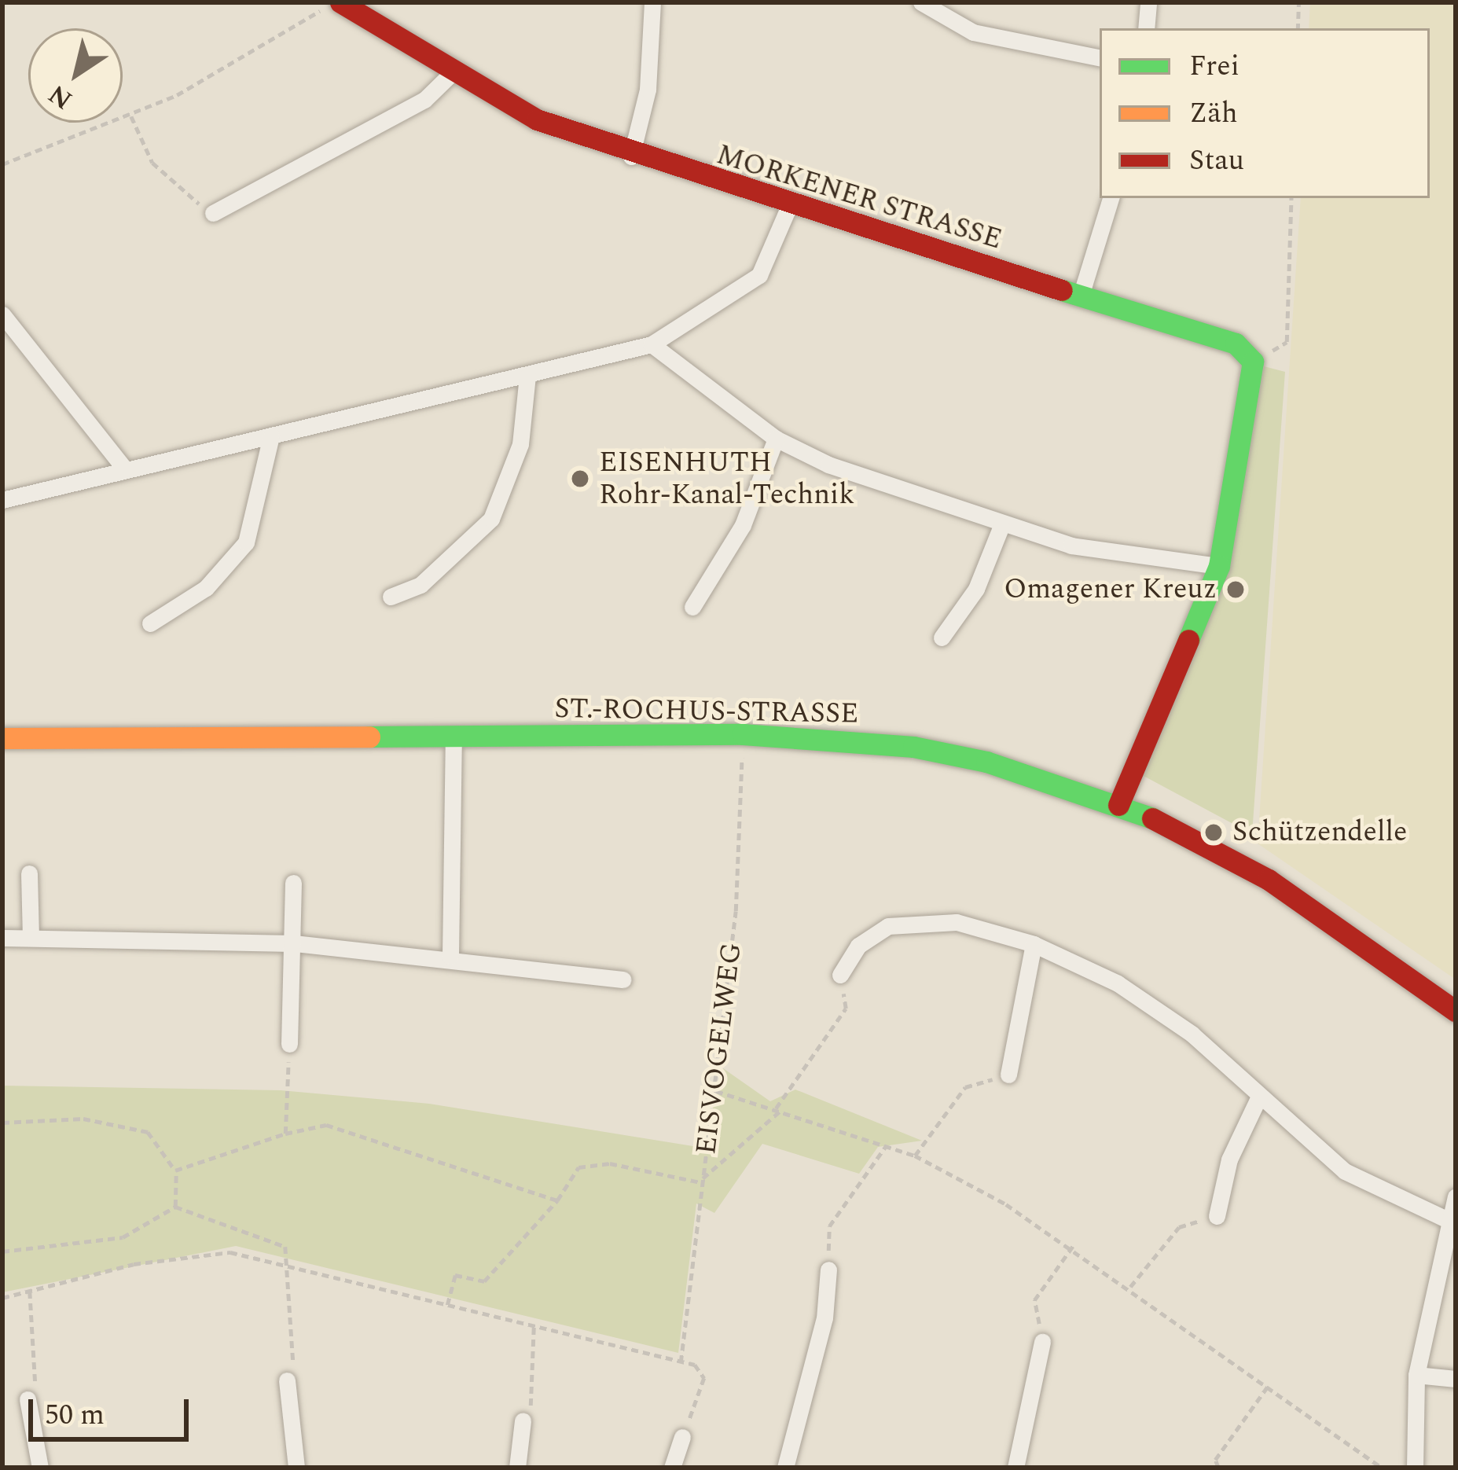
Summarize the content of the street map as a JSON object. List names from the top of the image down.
{
  "streets": {
    "street": ["MORKENER STRASSE", "ST.-ROCHUS-STRASSE"],
    "path": ["EISVOGELWEG"]
  },
  "crossings": [
    ["ST.-ROCHUS-STRASSE", "EISVOGELWEG"]
  ],
  "places": ["EISENHUTH Rohr-Kanal-Technik", "Omagener Kreuz", "Schützendelle"],
  "legend": ["Frei", "Zäh", "Stau"],
  "scale_bar": "50 m",
  "north": "bottom left"
}
